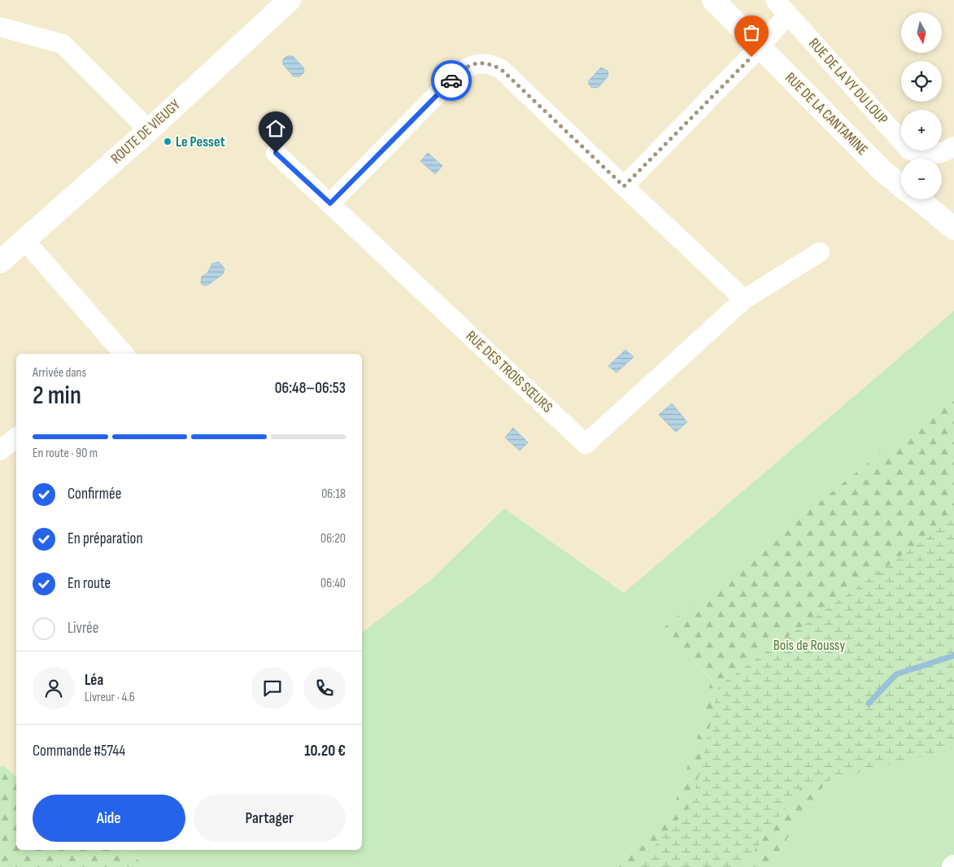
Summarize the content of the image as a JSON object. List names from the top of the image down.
{
  "streets": {
    "street": [
      "RUE DE LA VY DU LOUP",
      "RUE DE LA CANTAMINE",
      "ROUTE DE VIEUGY",
      "RUE DES TROIS SŒURS"
    ]
  },
  "parks": ["Bois de Roussy"],
  "places": ["Le Pesset"],
  "north": "bottom",
  "page": {
    "map_buttons": ["+", "−"],
    "heading": ["2 min", "Arrivée dans", "06:48–06:53"],
    "panel": [
      "Léa",
      "Livreur · 4.6",
      "Commande #5744",
      "10.20 €"
    ],
    "bar": "En route · 90 m",
    "list": [
      ["Confirmée", "06:18"],
      ["En préparation", "06:20"],
      ["En route", "06:40"],
      "Livrée"
    ],
    "buttons": ["Aide", "Partager"]
  }
}
